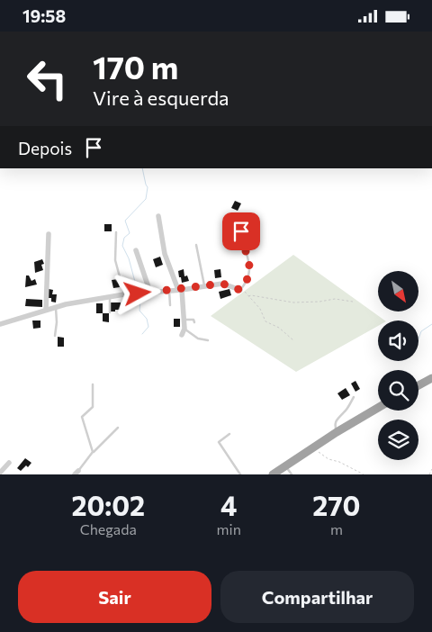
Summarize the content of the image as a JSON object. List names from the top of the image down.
{
  "north": "bottom right",
  "page": {
    "status": "19:58",
    "turn": ["170 m", "Vire à esquerda"],
    "then": "Depois",
    "eta": [
      "20:02",
      "Chegada",
      "4",
      "min",
      "270",
      "m"
    ],
    "buttons": ["Sair", "Compartilhar"]
  }
}
